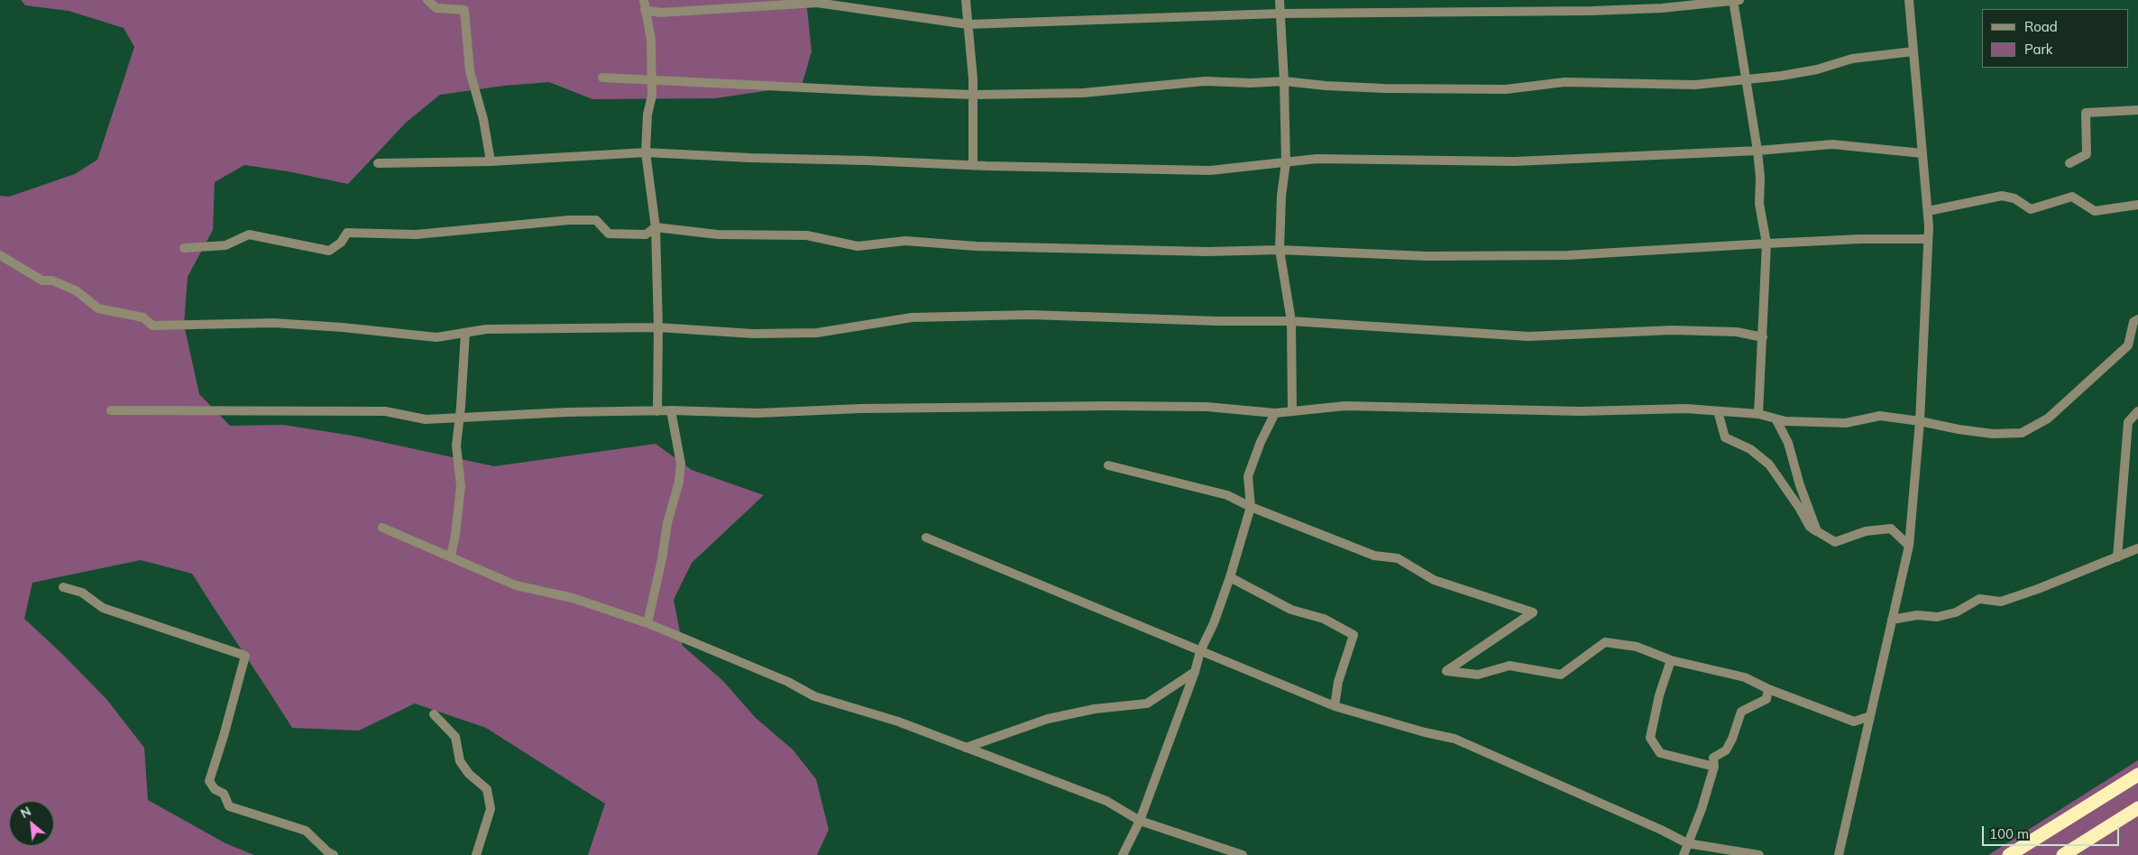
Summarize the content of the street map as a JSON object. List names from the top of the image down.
{
  "legend": ["Road", "Park"],
  "scale_bar": "100 m",
  "north": "top left"
}
